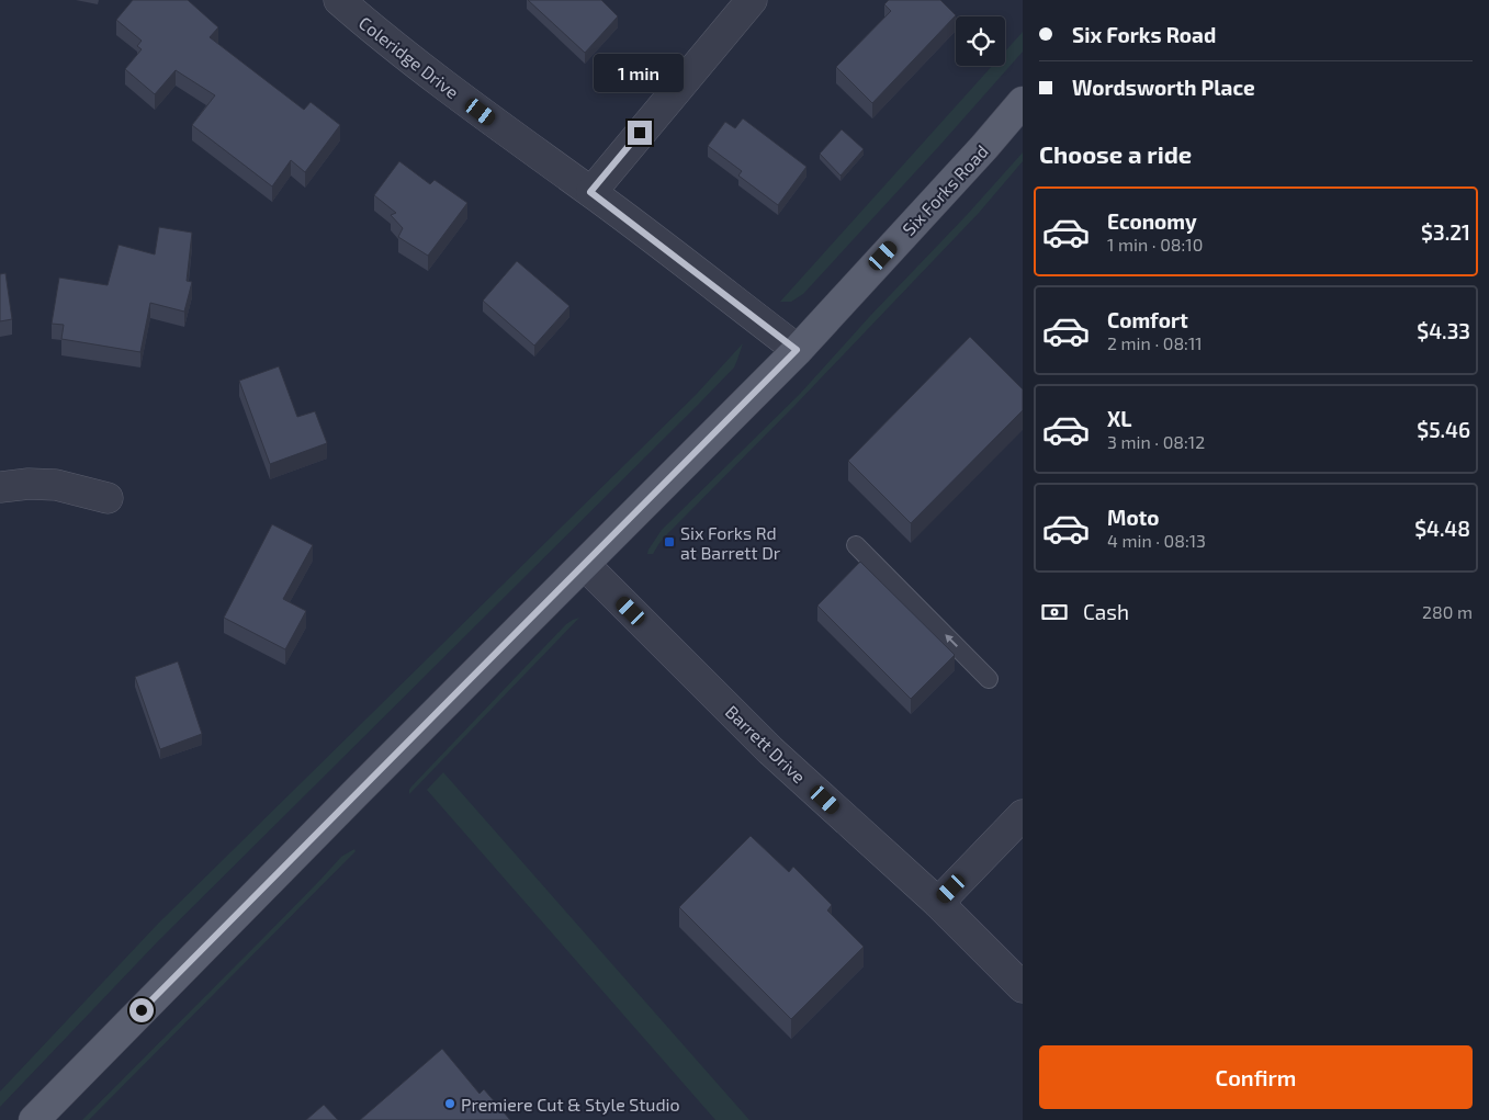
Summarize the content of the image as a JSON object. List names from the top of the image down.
{
  "streets": {
    "main road": ["Six Forks Road"],
    "street": ["Coleridge Drive", "Barrett Drive"]
  },
  "crossings": [
    ["Coleridge Drive", "Six Forks Road"],
    ["Six Forks Road", "Barrett Drive"]
  ],
  "places": {
    "transit": ["Six Forks Rd at Barrett Dr"],
    "other": ["Premiere Cut & Style Studio"]
  },
  "page": {
    "banner": ["Six Forks Road", "Wordsworth Place"],
    "bubble": "1 min",
    "heading": "Choose a ride",
    "list": [
      {
        "name": "Economy",
        "note": "1 min · 08:10",
        "value": "$3.21"
      },
      {
        "name": "Comfort",
        "note": "2 min · 08:11",
        "value": "$4.33"
      },
      {
        "name": "XL",
        "note": "3 min · 08:12",
        "value": "$5.46"
      },
      {
        "name": "Moto",
        "note": "4 min · 08:13",
        "value": "$4.48"
      }
    ],
    "pay": ["Cash", "280 m"],
    "buttons": "Confirm"
  }
}
